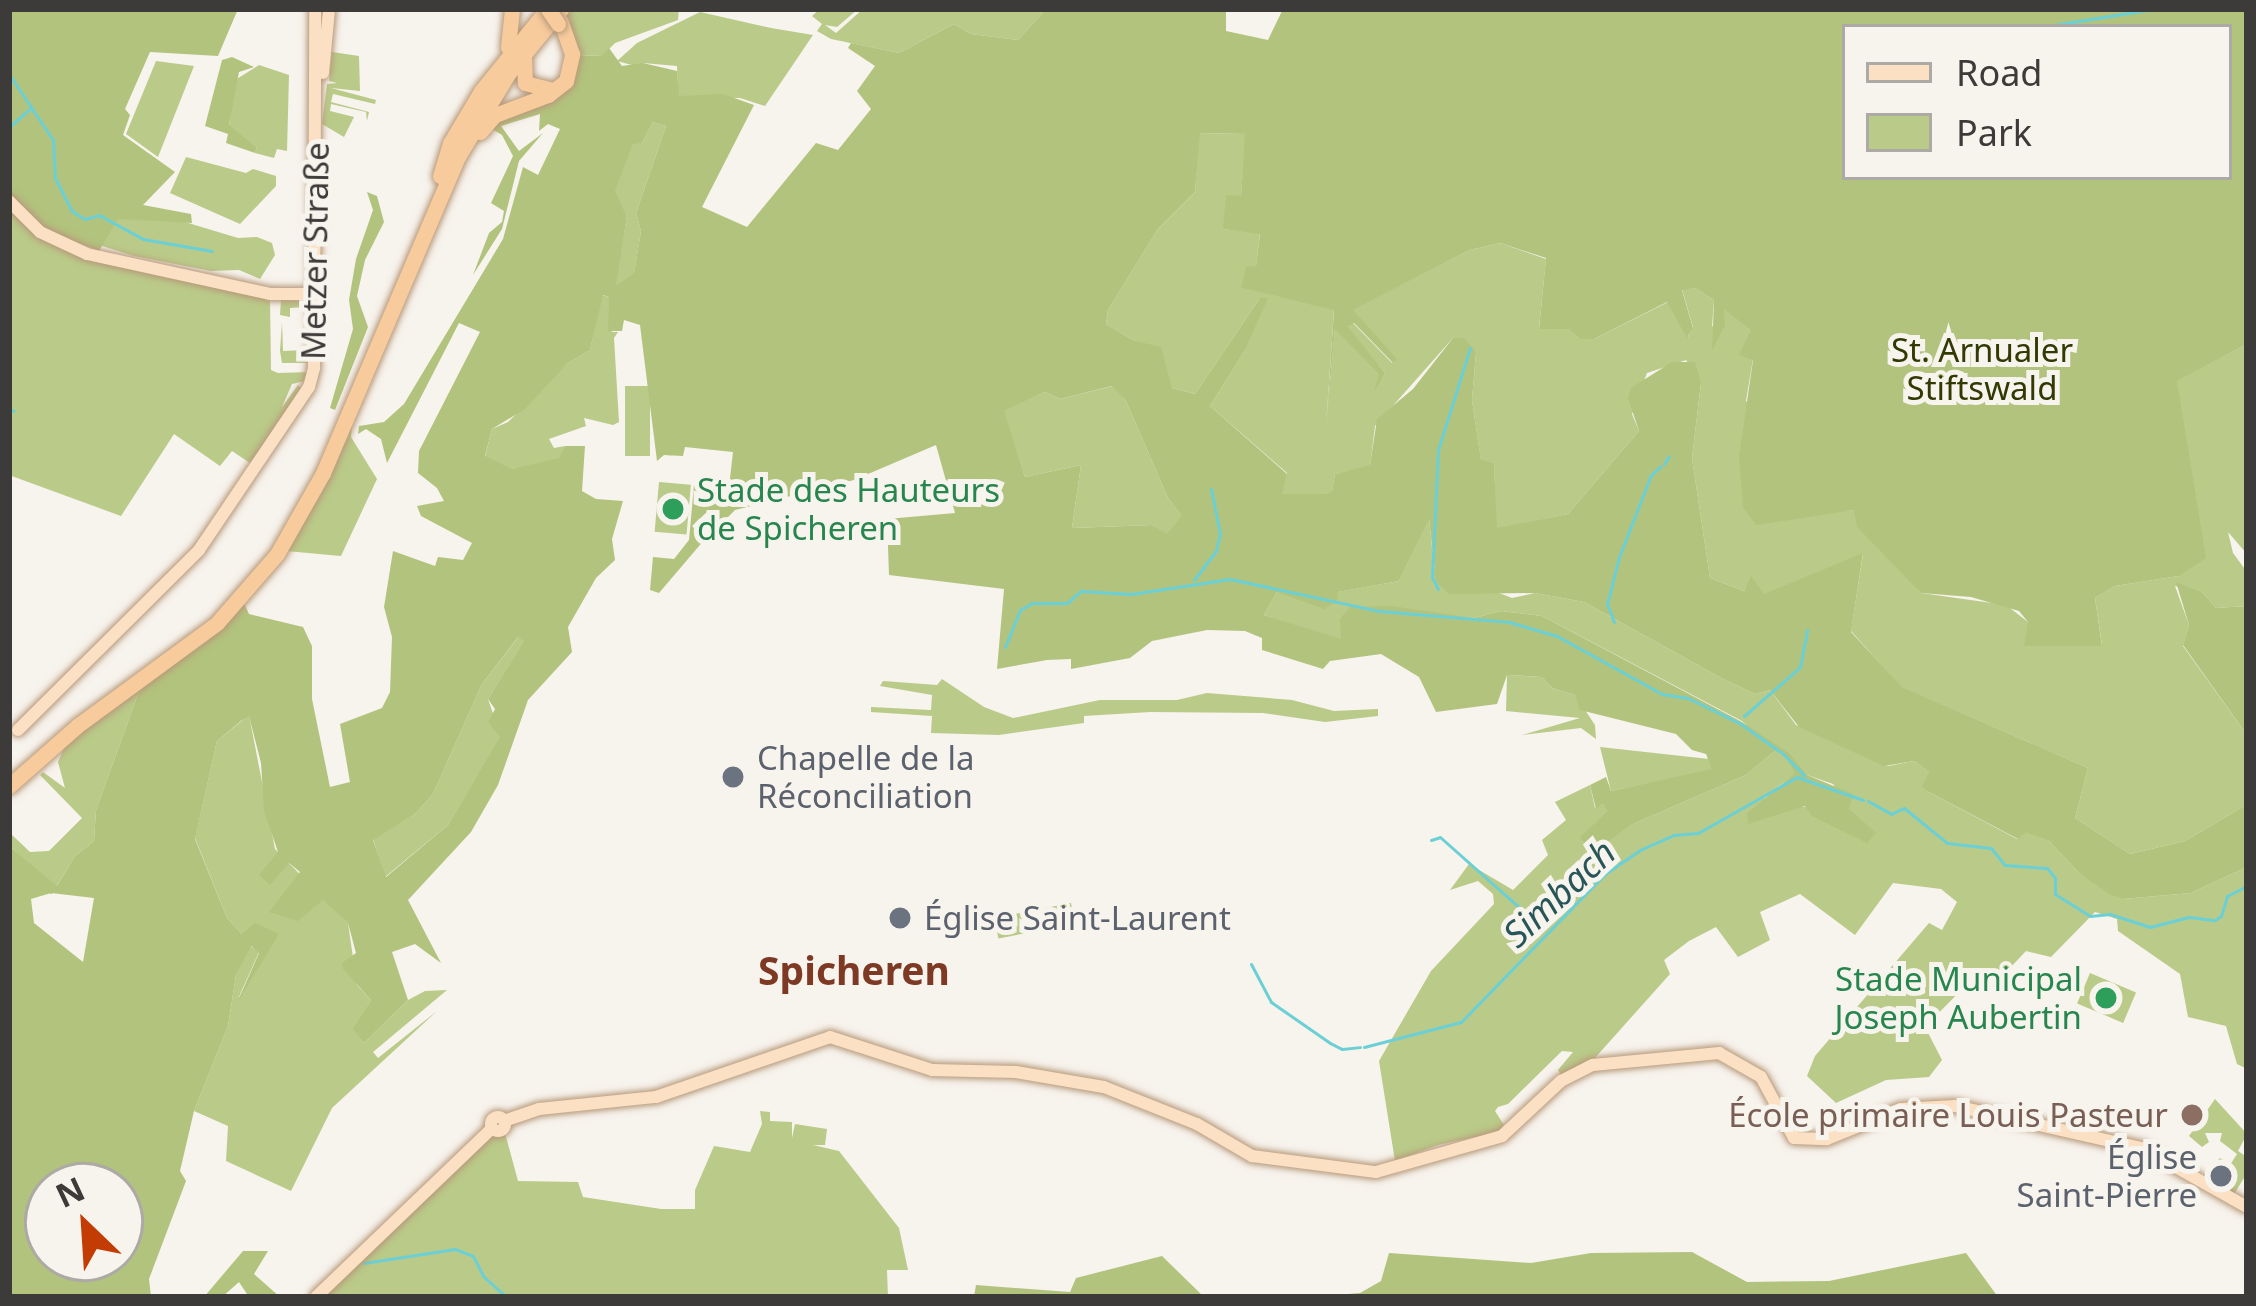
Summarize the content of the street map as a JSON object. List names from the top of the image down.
{
  "streets": {
    "main road": ["Metzer Straße"]
  },
  "districts": ["Spicheren"],
  "water": ["Simbach"],
  "parks": ["St. Arnualer Stiftswald"],
  "places": [
    "Stade des Hauteurs de Spicheren",
    "Chapelle de la Réconciliation",
    "Église Saint-Laurent",
    "Stade Municipal Joseph Aubertin",
    "École primaire Louis Pasteur",
    "Église Saint-Pierre"
  ],
  "legend": ["Road", "Park"],
  "north": "top left"
}
